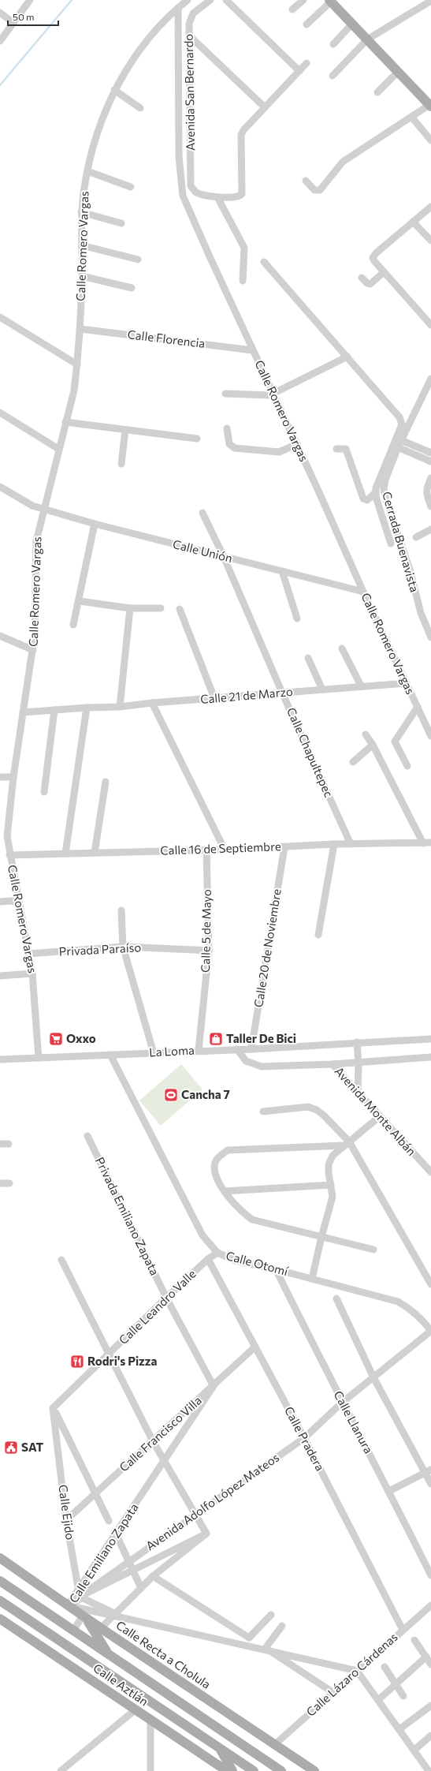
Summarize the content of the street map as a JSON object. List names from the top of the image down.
{
  "streets": {
    "main road": ["Calle Recta a Cholula", "Calle Aztlán"],
    "street": [
      "Avenida San Bernardo",
      "Calle Romero Vargas",
      "Calle Florencia",
      "Cerrada Buenavista",
      "Calle Unión",
      "Calle 21 de Marzo",
      "Calle Chapultepec",
      "Calle 16 de Septiembre",
      "Calle 5 de Mayo",
      "Calle 20 de Noviembre",
      "Privada Paraíso",
      "La Loma",
      "Avenida Monte Albán",
      "Privada Emiliano Zapata",
      "Calle Otomí",
      "Calle Leandro Valle",
      "Calle Llanura",
      "Calle Francisco Villa",
      "Calle Pradera",
      "Avenida Adolfo López Mateos",
      "Calle Ejido",
      "Calle Emiliano Zapata",
      "Calle Lázaro Cárdenas"
    ]
  },
  "crossings": [
    ["Calle Romero Vargas", "Calle Florencia"],
    ["Calle Romero Vargas", "Calle Unión"],
    ["Calle Romero Vargas", "Calle 21 de Marzo"],
    ["Calle Romero Vargas", "Calle 16 de Septiembre"],
    ["Calle Romero Vargas", "Privada Paraíso"],
    ["Calle Romero Vargas", "La Loma"],
    ["Calle Unión", "Calle Chapultepec"],
    ["Calle 21 de Marzo", "Calle Chapultepec"],
    ["Calle Chapultepec", "Calle 16 de Septiembre"],
    ["Calle 16 de Septiembre", "Calle 5 de Mayo"],
    ["Calle 16 de Septiembre", "Calle 20 de Noviembre"],
    ["Calle 5 de Mayo", "Privada Paraíso"],
    ["Calle 5 de Mayo", "La Loma"],
    ["Calle 20 de Noviembre", "La Loma"],
    ["La Loma", "Calle Otomí"],
    ["Privada Emiliano Zapata", "Calle Leandro Valle"],
    ["Calle Otomí", "Calle Llanura"],
    ["Calle Otomí", "Avenida Adolfo López Mateos"],
    ["Calle Leandro Valle", "Calle Pradera"],
    ["Calle Leandro Valle", "Calle Ejido"],
    ["Calle Llanura", "Avenida Adolfo López Mateos"],
    ["Calle Francisco Villa", "Calle Pradera"],
    ["Calle Francisco Villa", "Calle Ejido"],
    ["Calle Francisco Villa", "Calle Emiliano Zapata"],
    ["Calle Pradera", "Avenida Adolfo López Mateos"],
    ["Calle Pradera", "Calle Lázaro Cárdenas"],
    ["Avenida Adolfo López Mateos", "Calle Ejido"],
    ["Avenida Adolfo López Mateos", "Calle Emiliano Zapata"],
    ["Avenida Adolfo López Mateos", "Calle Recta a Cholula"],
    ["Calle Ejido", "Calle Emiliano Zapata"],
    ["Calle Ejido", "Calle Recta a Cholula"],
    ["Calle Emiliano Zapata", "Calle Recta a Cholula"],
    ["Calle Emiliano Zapata", "Calle Lázaro Cárdenas"],
    ["Calle Recta a Cholula", "Calle Lázaro Cárdenas"]
  ],
  "places": {
    "supermarket": ["Oxxo"],
    "shop": ["Taller De Bici"],
    "sports": ["Cancha 7"],
    "restaurant": ["Rodri's Pizza"],
    "public building": ["SAT"]
  },
  "scale_bar": "50 m"
}
